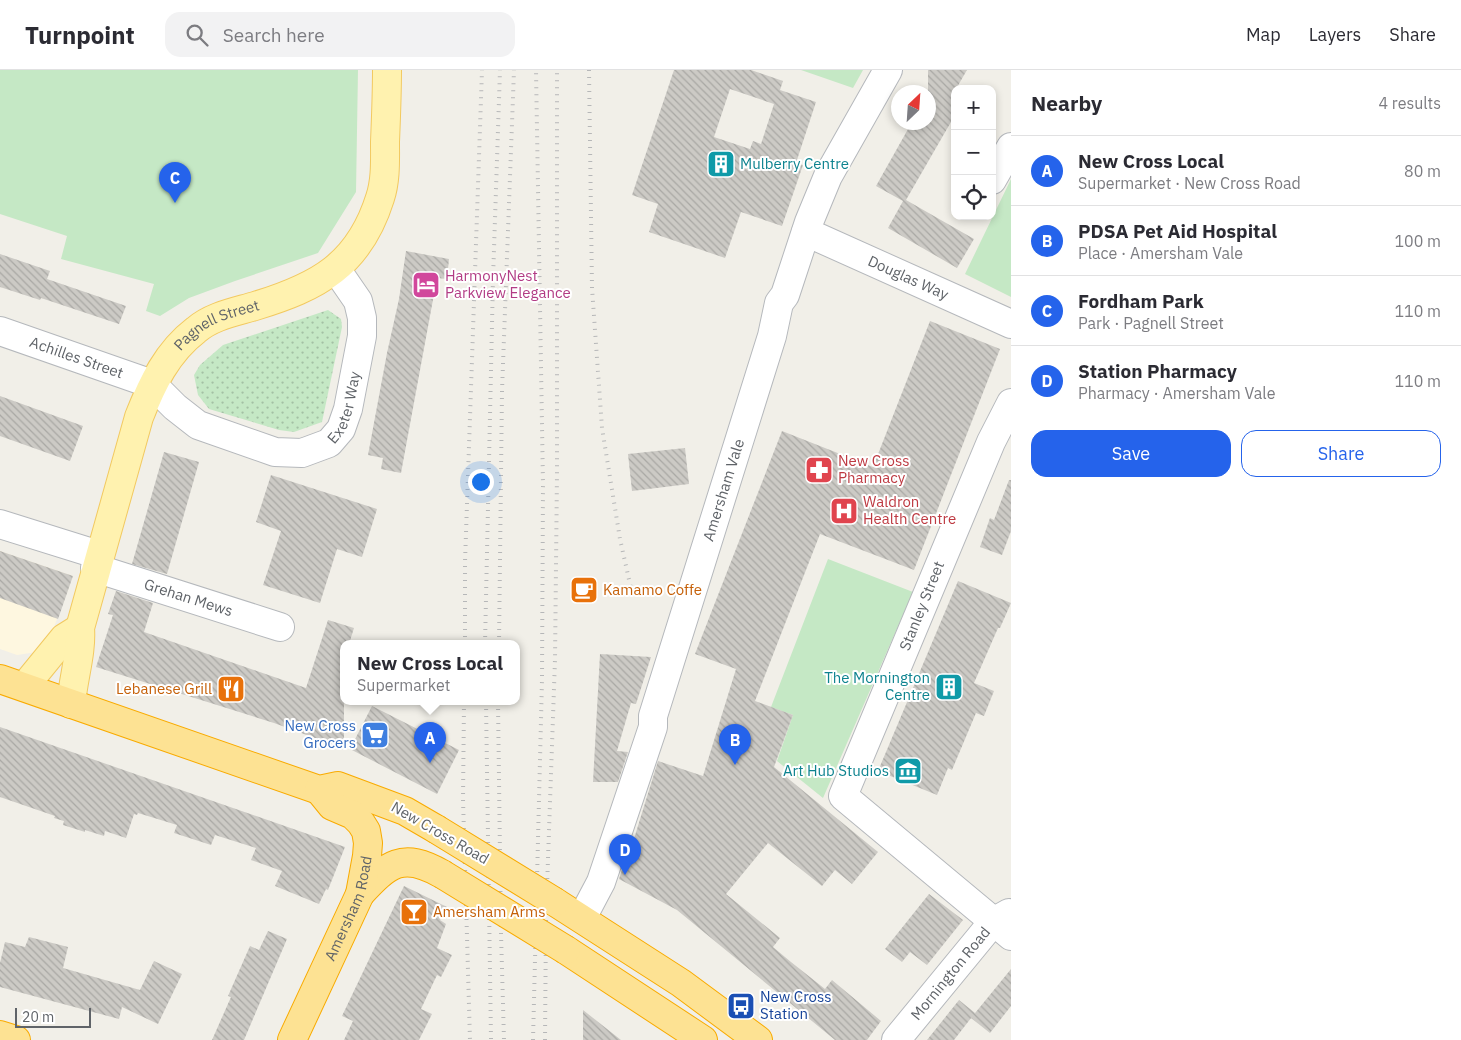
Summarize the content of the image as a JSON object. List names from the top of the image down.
{
  "streets": {
    "highway": ["New Cross Road", "Amersham Road"],
    "main road": ["Pagnell Street"],
    "street": [
      "Douglas Way",
      "Achilles Street",
      "Exeter Way",
      "Amersham Vale",
      "Grehan Mews",
      "Stanley Street",
      "Mornington Road"
    ]
  },
  "crossings": [
    ["Douglas Way", "Amersham Vale"],
    ["Pagnell Street", "Achilles Street"],
    ["Pagnell Street", "Exeter Way"],
    ["Pagnell Street", "Grehan Mews"],
    ["Pagnell Street", "New Cross Road"],
    ["Achilles Street", "Exeter Way"],
    ["Amersham Vale", "New Cross Road"],
    ["Stanley Street", "Mornington Road"],
    ["New Cross Road", "Amersham Road"]
  ],
  "places": {
    "building": ["Mulberry Centre", "The Mornington Centre"],
    "hotel": ["HarmonyNest Parkview Elegance"],
    "pharmacy": ["New Cross Pharmacy"],
    "hospital": ["Waldron Health Centre"],
    "cafe": ["Kamamo Coffe"],
    "restaurant": ["Lebanese Grill"],
    "supermarket": ["New Cross Grocers"],
    "museum": ["Art Hub Studios"],
    "bar": ["Amersham Arms"],
    "bus stop": ["New Cross Station"]
  },
  "scale_bar": "20 m",
  "north": "top right",
  "page": {
    "header": "Turnpoint",
    "search": "Search here",
    "nav": ["Map", "Layers", "Share"],
    "heading": ["Nearby", "4 results"],
    "map_buttons": ["+", "−"],
    "list": [
      {
        "mark": "A",
        "name": "New Cross Local",
        "note": "Supermarket · New Cross Road",
        "value": "80 m"
      },
      {
        "mark": "B",
        "name": "PDSA Pet Aid Hospital",
        "note": "Place · Amersham Vale",
        "value": "100 m"
      },
      {
        "mark": "C",
        "name": "Fordham Park",
        "note": "Park · Pagnell Street",
        "value": "110 m"
      },
      {
        "mark": "D",
        "name": "Station Pharmacy",
        "note": "Pharmacy · Amersham Vale",
        "value": "110 m"
      }
    ],
    "pins": [
      "C",
      "A",
      "B",
      "D"
    ],
    "buttons": ["Save", "Share"],
    "popup": ["New Cross Local", "Supermarket"],
    "scale": "20 m"
  }
}
